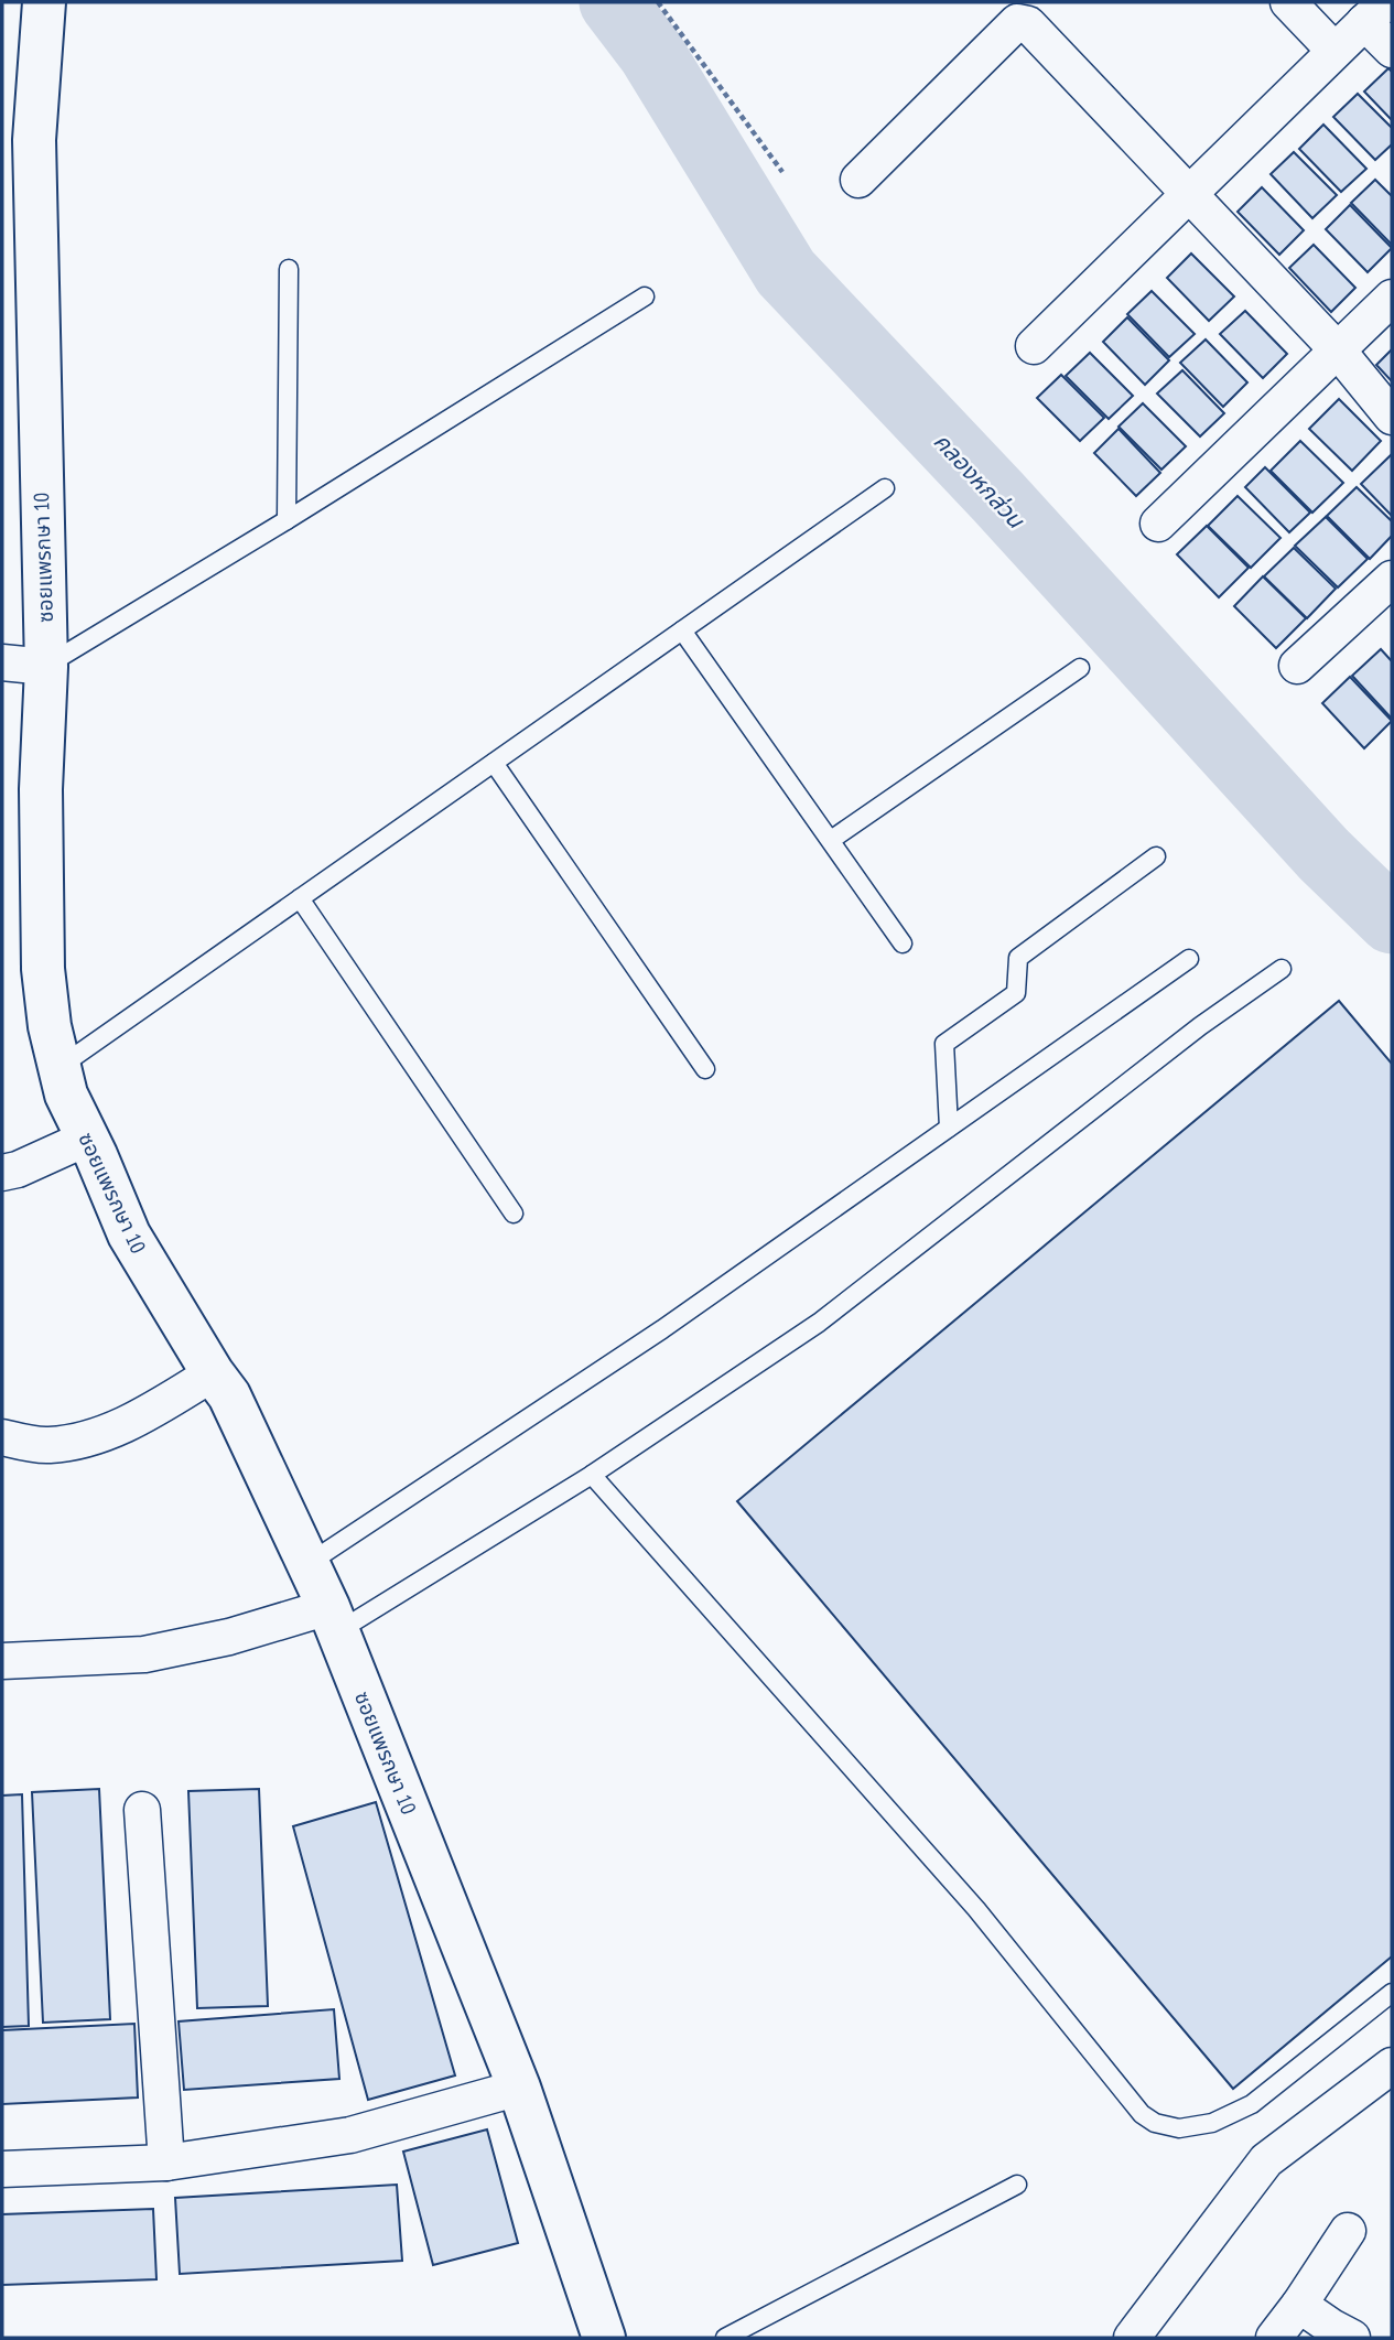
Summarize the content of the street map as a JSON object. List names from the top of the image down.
{
  "streets": {
    "street": ["ซอยแพรกษา 10"]
  },
  "water": ["คลองหกส่วน"]
}
